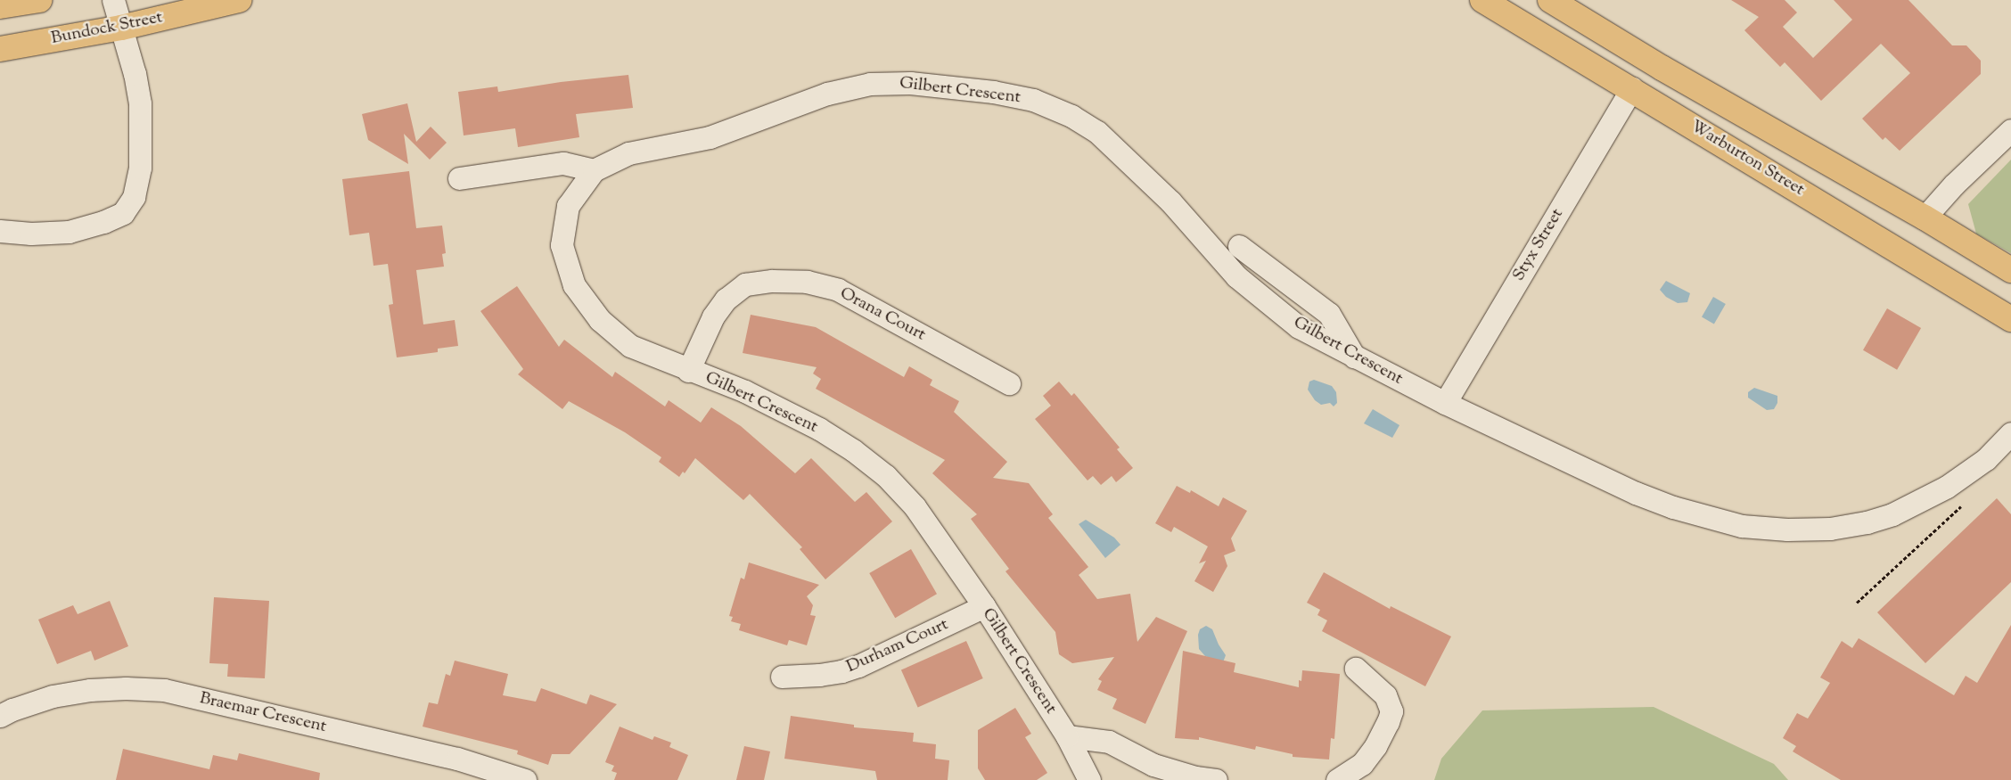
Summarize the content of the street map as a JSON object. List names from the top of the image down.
{
  "streets": {
    "main road": ["Bundock Street", "Warburton Street"],
    "street": [
      "Gilbert Crescent",
      "Styx Street",
      "Orana Court",
      "Durham Court",
      "Braemar Crescent"
    ]
  },
  "crossings": [
    ["Gilbert Crescent", "Styx Street"],
    ["Gilbert Crescent", "Orana Court"],
    ["Gilbert Crescent", "Durham Court"],
    ["Warburton Street", "Styx Street"]
  ]
}
